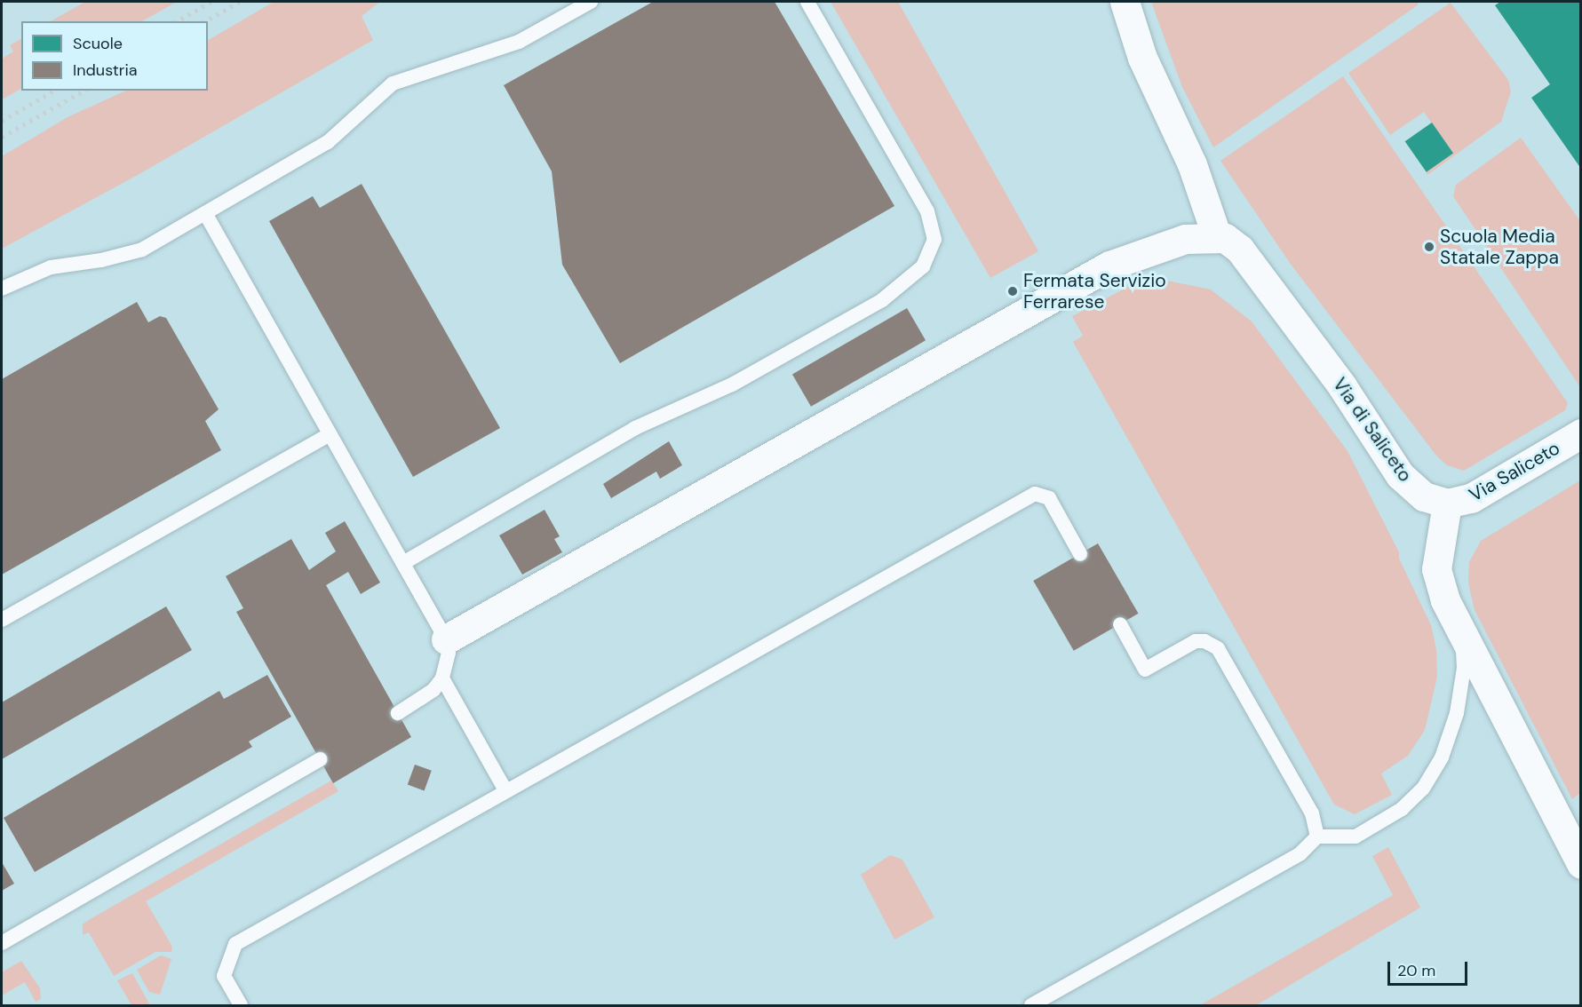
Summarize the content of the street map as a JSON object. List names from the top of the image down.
{
  "streets": {
    "street": ["Via di Saliceto", "Via Saliceto"]
  },
  "crossings": [
    ["Via di Saliceto", "Via Saliceto"]
  ],
  "places": ["Scuola Media Statale Zappa", "Fermata Servizio Ferrarese"],
  "legend": ["Scuole", "Industria"],
  "scale_bar": "20 m"
}
